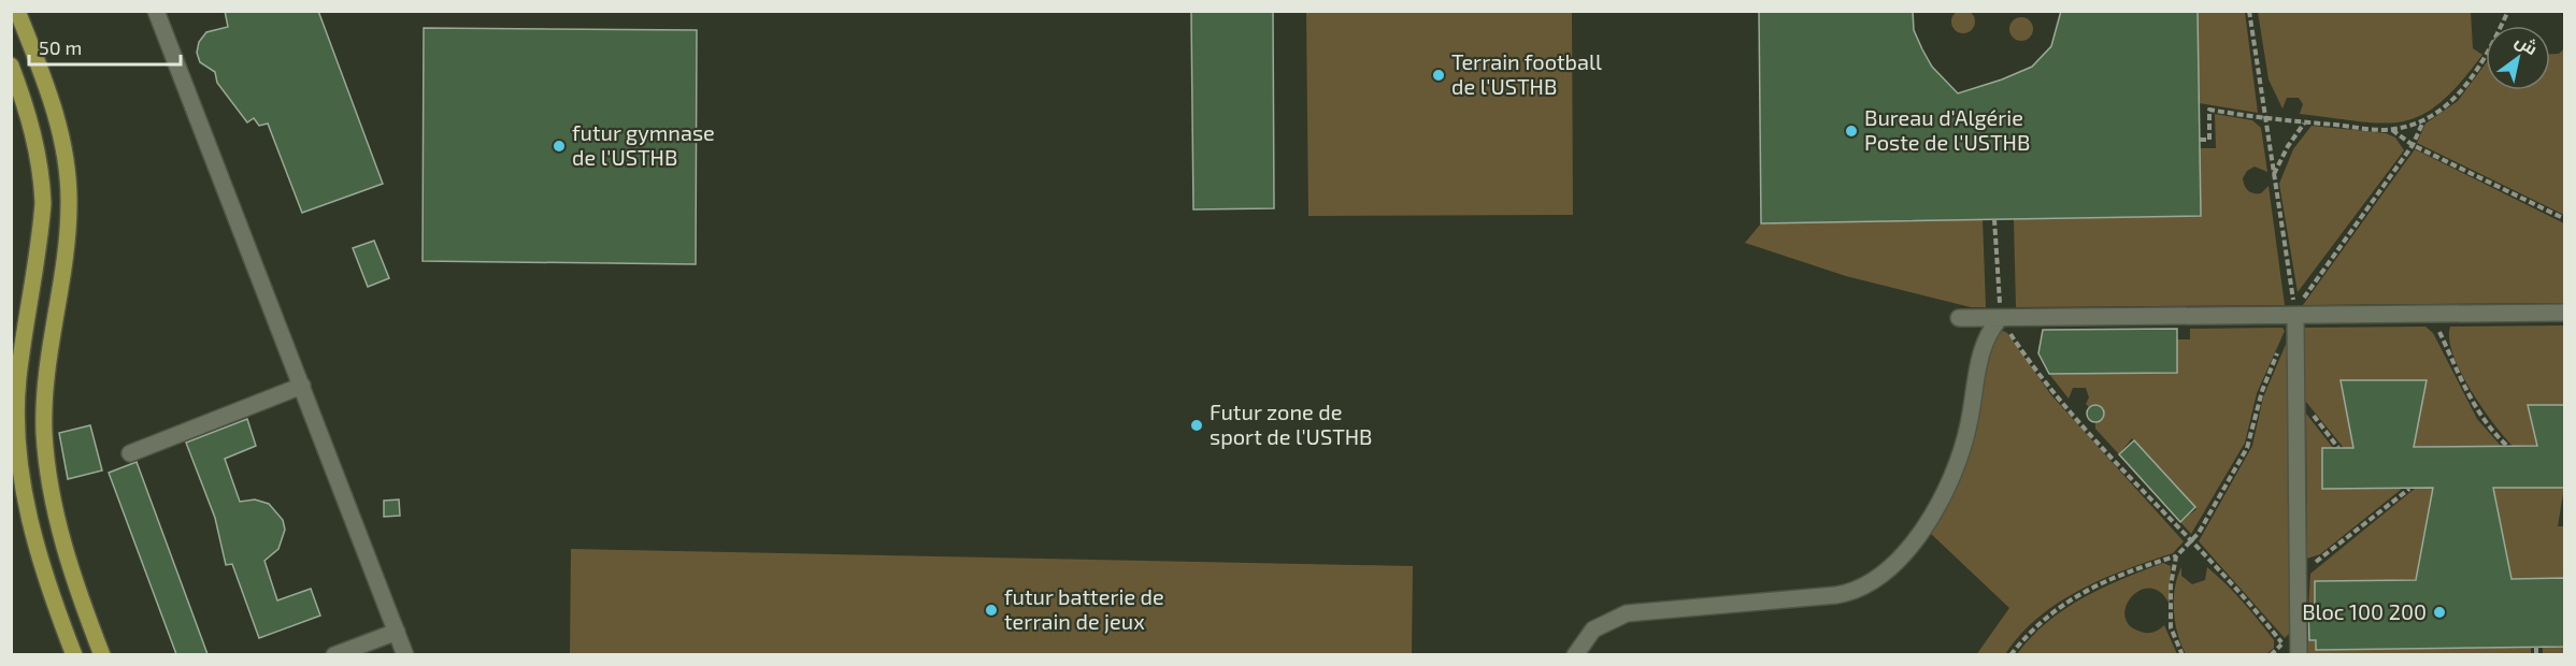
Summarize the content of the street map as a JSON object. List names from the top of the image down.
{
  "places": [
    "Terrain football de l'USTHB",
    "Bureau d'Algérie Poste de l'USTHB",
    "futur gymnase de l'USTHB",
    "Futur zone de sport de l'USTHB",
    "futur batterie de terrain de jeux",
    "Bloc 100 200"
  ],
  "scale_bar": "50 m",
  "north": "top right"
}
